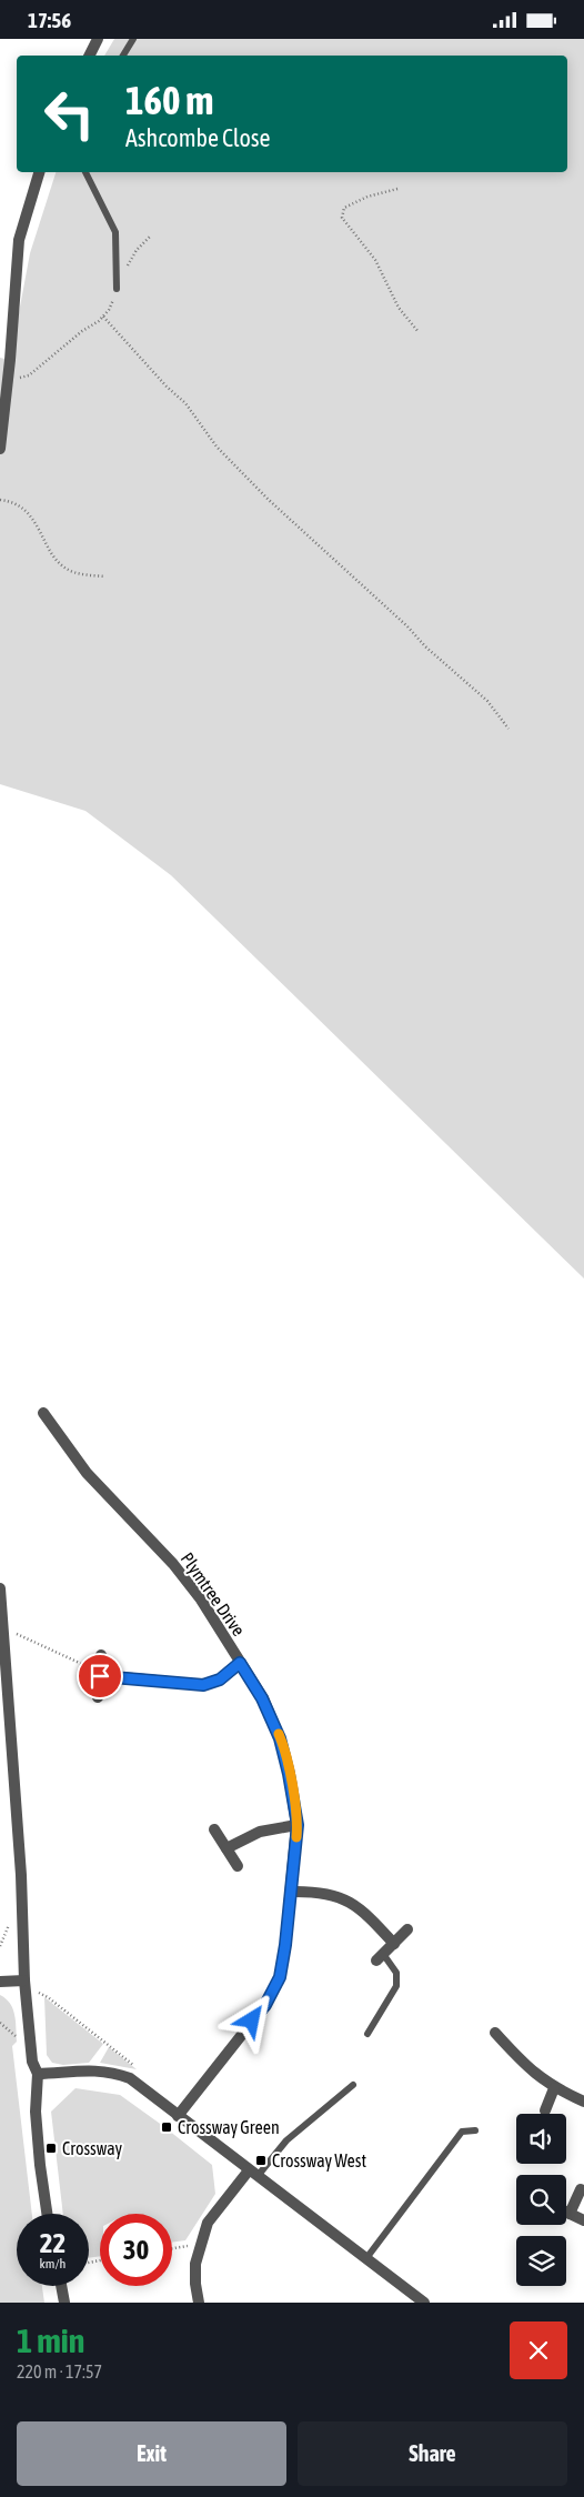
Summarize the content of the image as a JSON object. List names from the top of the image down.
{
  "streets": {
    "street": ["Plymtree Drive"]
  },
  "places": {
    "transit": ["Crossway Green", "Crossway", "Crossway West"]
  },
  "page": {
    "status": "17:56",
    "turn": ["160 m", "Ashcombe Close"],
    "speed": "22 km/h",
    "limit": "30",
    "heading": ["1 min", "220 m · 17:57"],
    "buttons": ["Exit", "Share"]
  }
}
